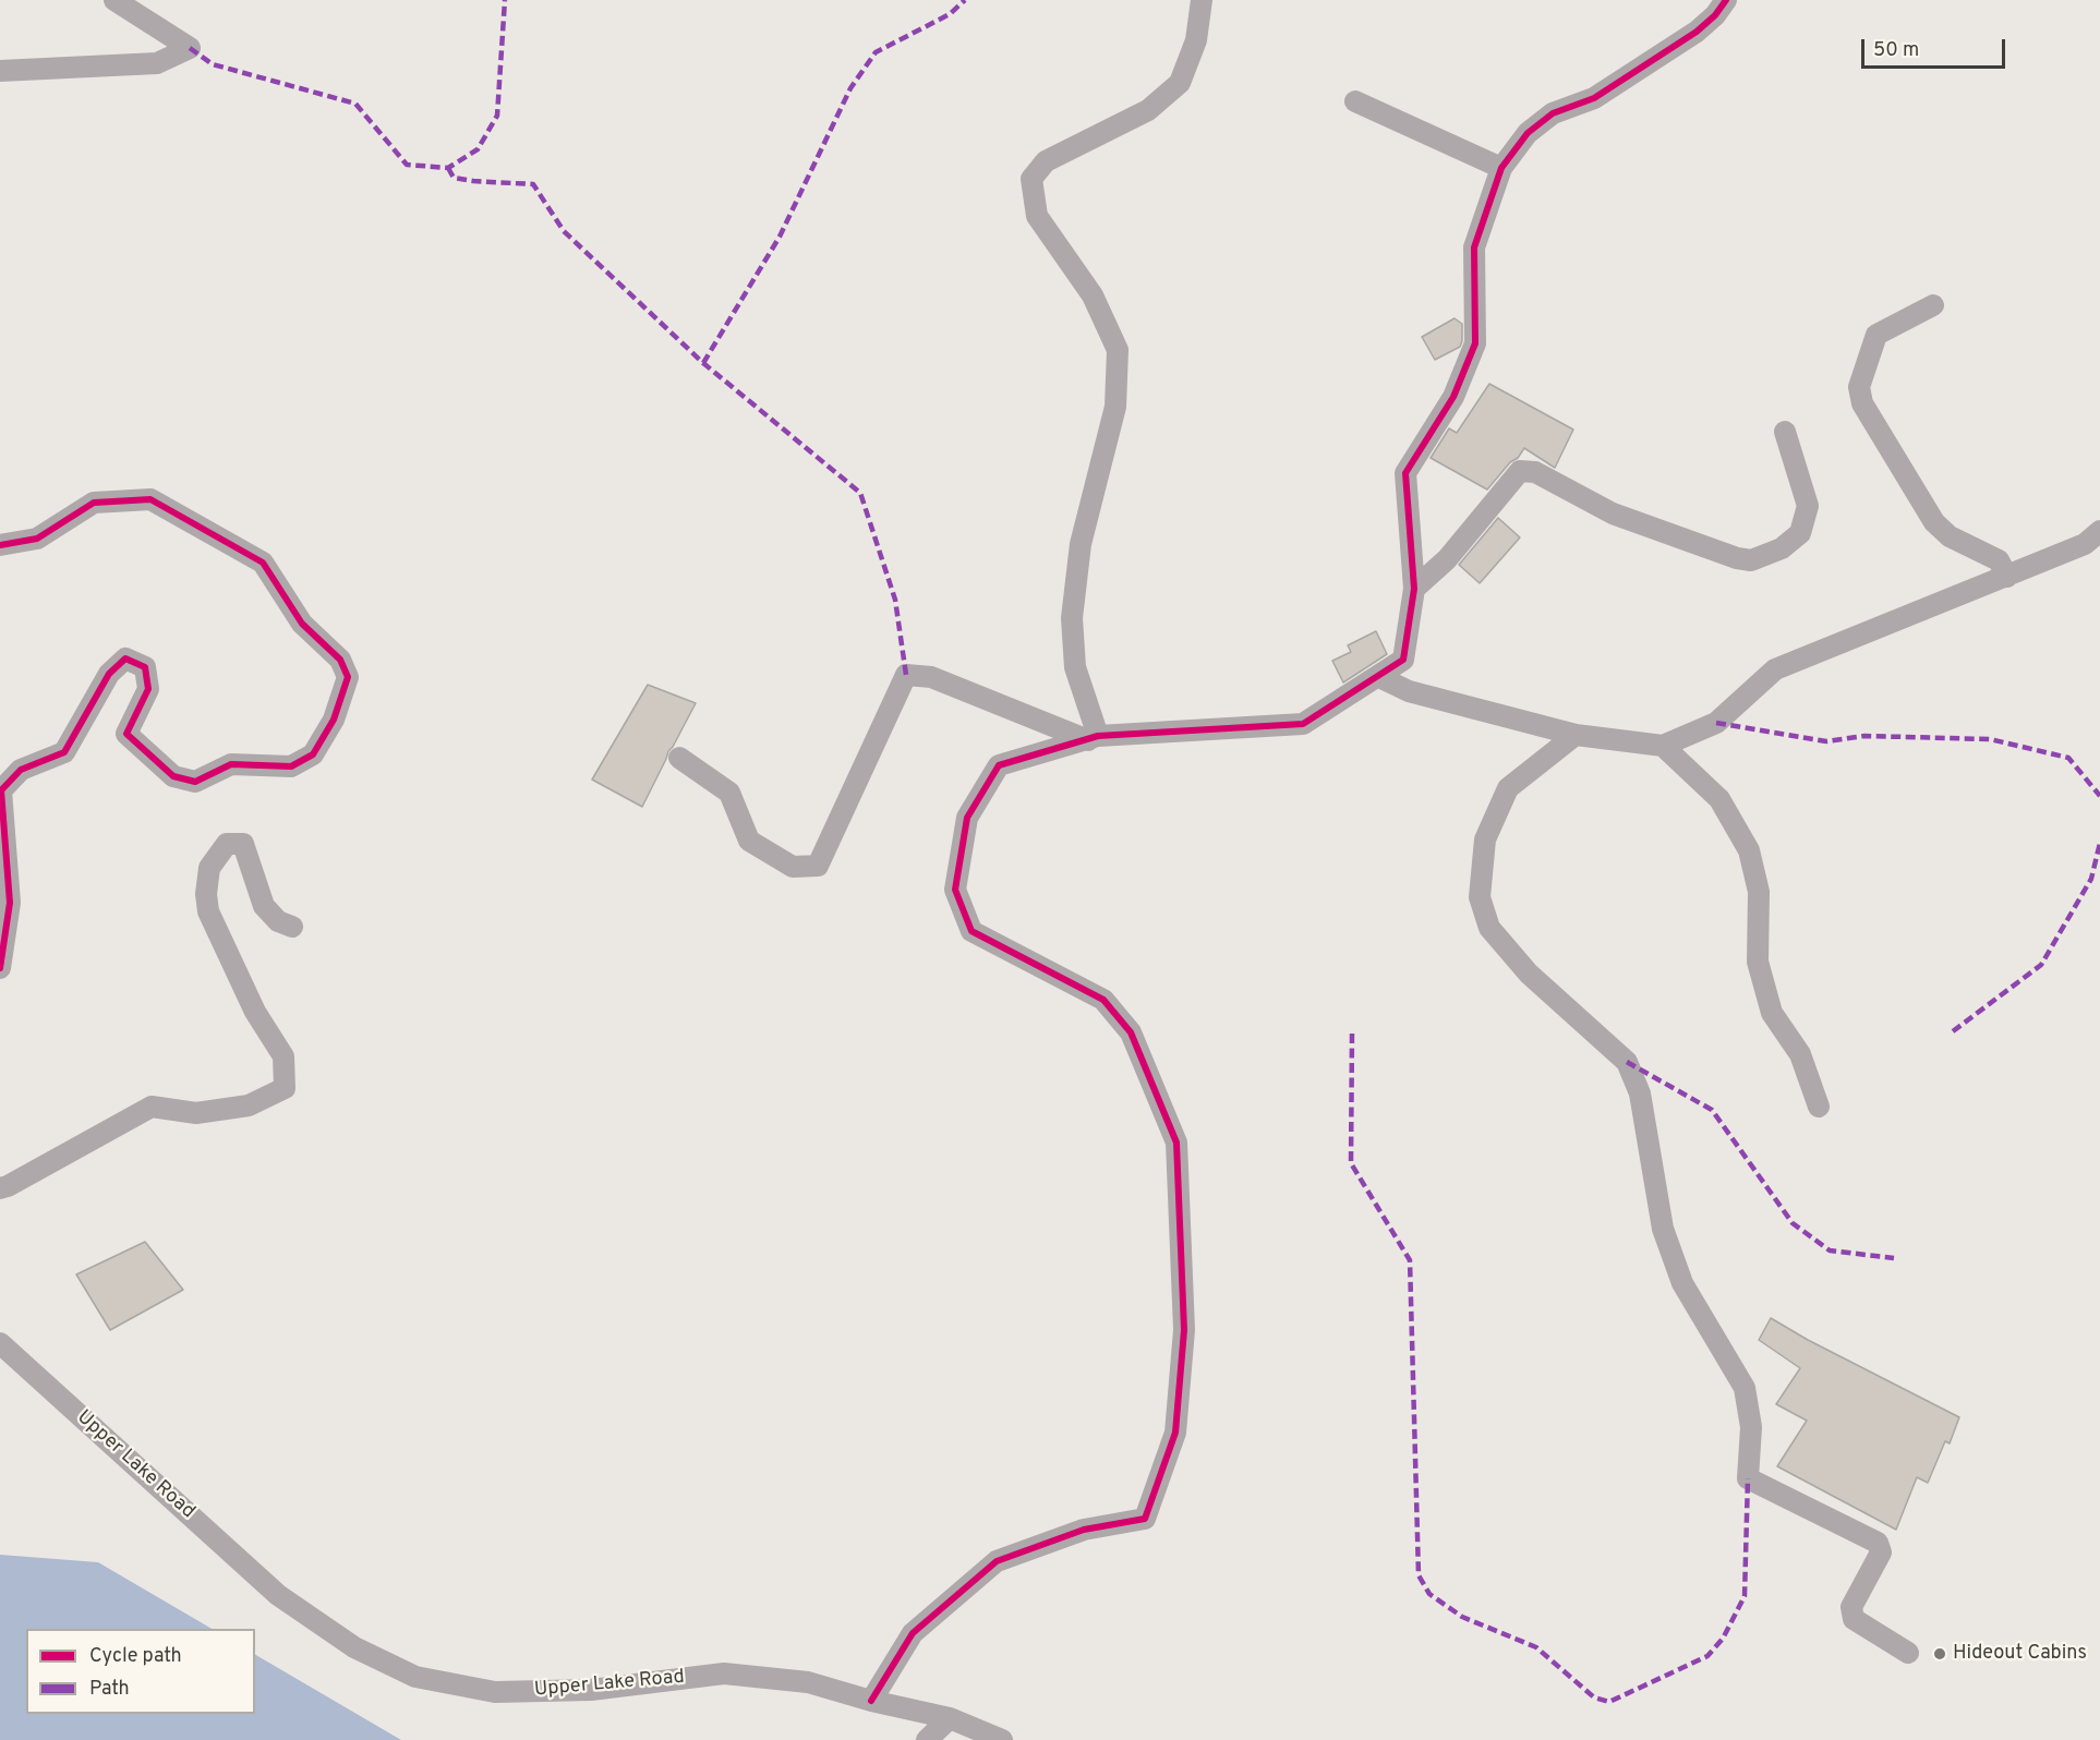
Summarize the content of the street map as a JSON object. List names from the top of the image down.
{
  "streets": {
    "street": ["Upper Lake Road"]
  },
  "places": ["Hideout Cabins"],
  "legend": ["Cycle path", "Path"],
  "scale_bar": "50 m"
}
